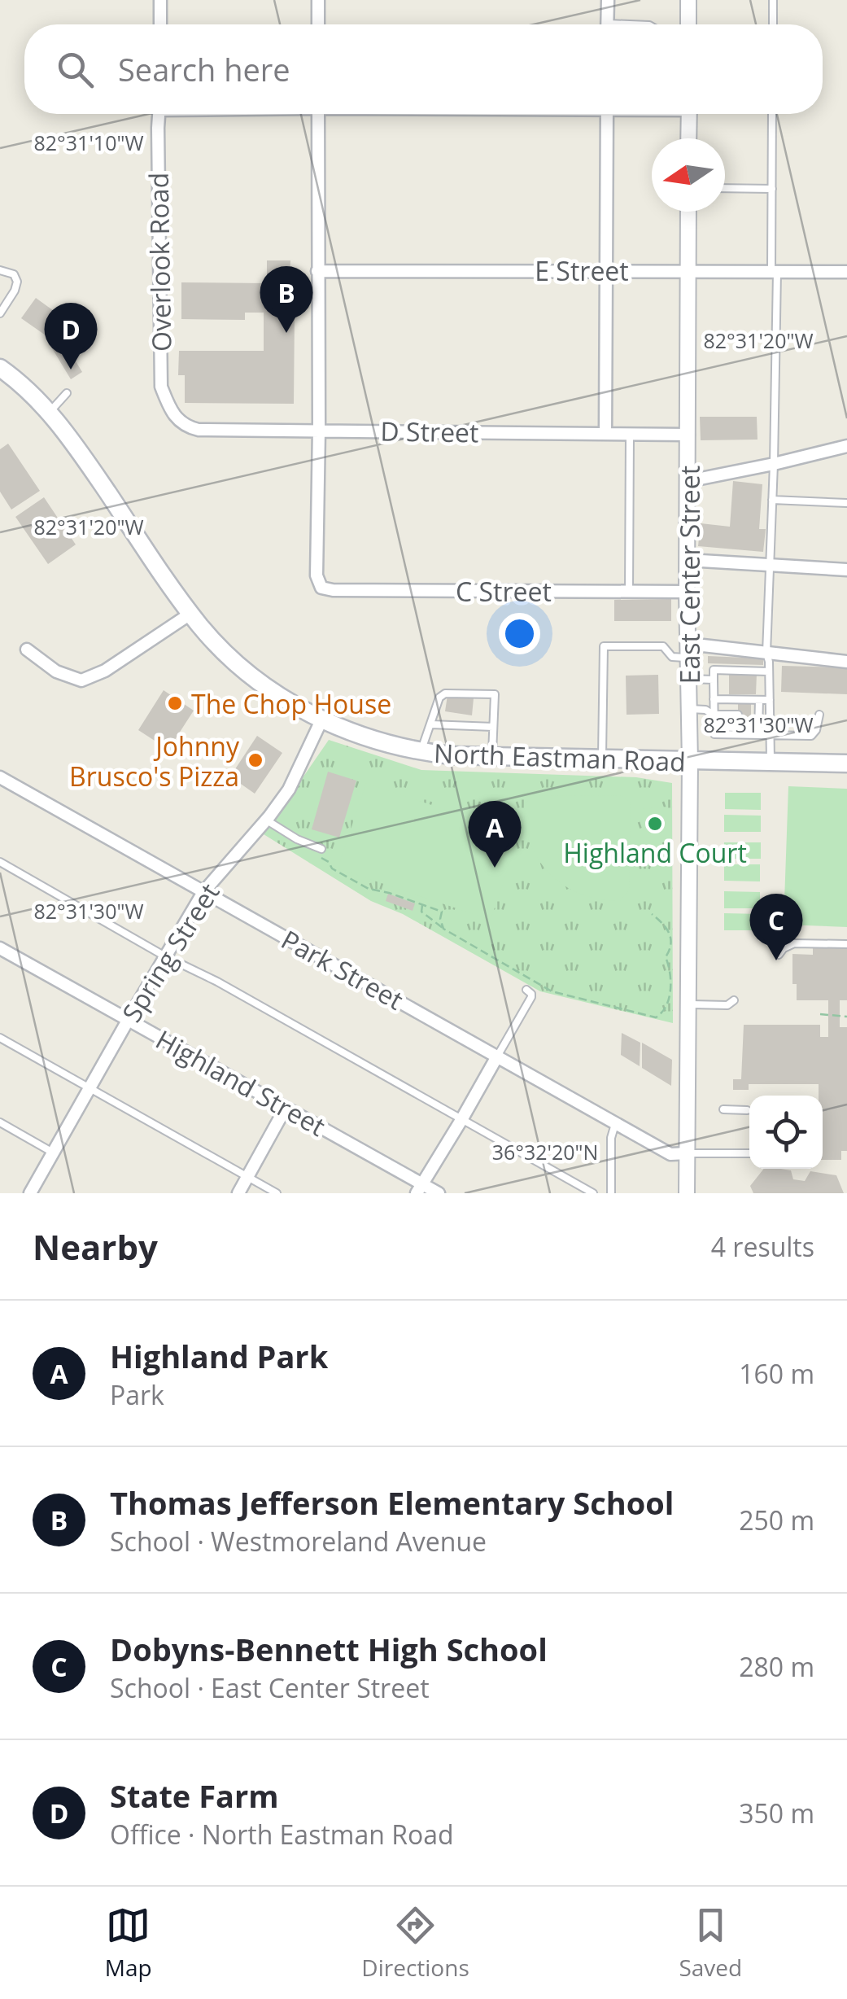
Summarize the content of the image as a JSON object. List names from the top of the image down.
{
  "streets": {
    "main road": ["North Eastman Road"],
    "street": [
      "Overlook Road",
      "E Street",
      "D Street",
      "East Center Street",
      "C Street",
      "Spring Street",
      "Park Street",
      "Highland Street"
    ]
  },
  "crossings": [
    ["Overlook Road", "D Street"],
    ["E Street", "East Center Street"],
    ["D Street", "East Center Street"],
    ["D Street", "C Street"],
    ["East Center Street", "C Street"],
    ["East Center Street", "North Eastman Road"],
    ["East Center Street", "Park Street"],
    ["North Eastman Road", "Spring Street"],
    ["Spring Street", "Park Street"],
    ["Spring Street", "Highland Street"]
  ],
  "places": ["The Chop House", "Johnny Brusco's Pizza", "Highland Court"],
  "north": "left",
  "page": {
    "search": "Search here",
    "pins": [
      "B",
      "D",
      "A",
      "C"
    ],
    "heading": ["Nearby", "4 results"],
    "list": [
      {
        "mark": "A",
        "name": "Highland Park",
        "note": "Park",
        "value": "160 m"
      },
      {
        "mark": "B",
        "name": "Thomas Jefferson Elementary School",
        "note": "School · Westmoreland Avenue",
        "value": "250 m"
      },
      {
        "mark": "C",
        "name": "Dobyns-Bennett High School",
        "note": "School · East Center Street",
        "value": "280 m"
      },
      {
        "mark": "D",
        "name": "State Farm",
        "note": "Office · North Eastman Road",
        "value": "350 m"
      }
    ],
    "nav": ["Map", "Directions", "Saved"]
  },
  "coordinates": [
    "82°31'10\"W",
    "82°31'20\"W",
    "82°31'30\"W",
    "36°32'20\"N"
  ]
}
